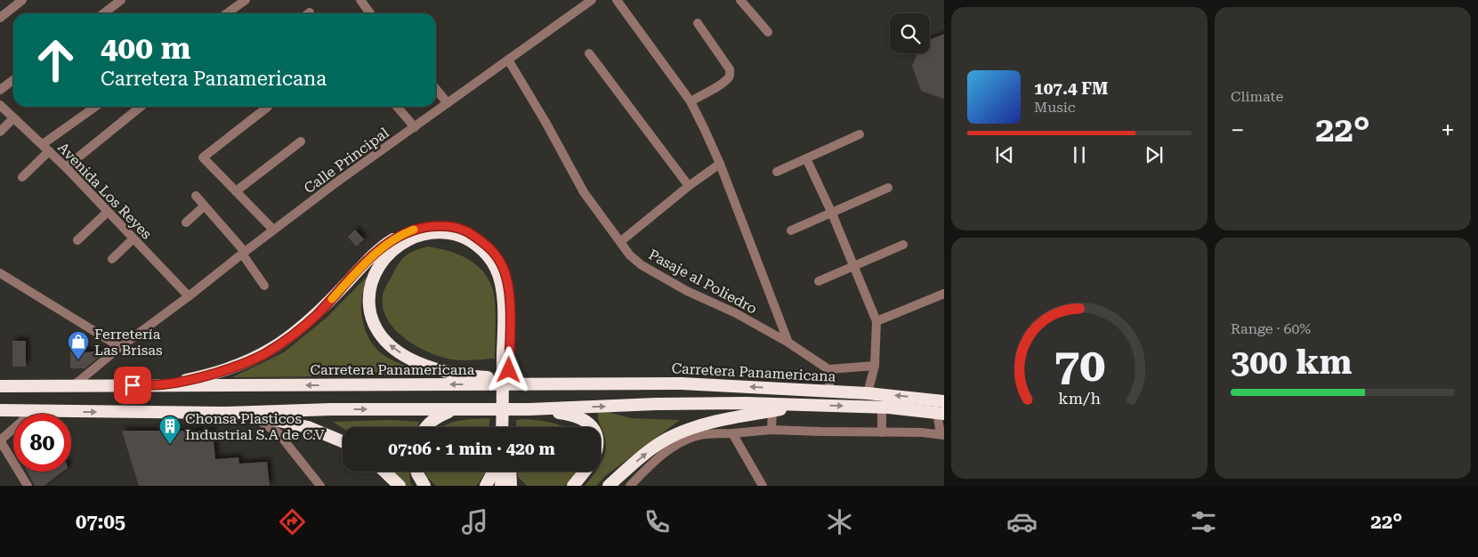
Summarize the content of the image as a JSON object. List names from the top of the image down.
{
  "streets": {
    "highway": ["Carretera Panamericana"],
    "street": ["Calle Principal", "Avenida Los Reyes", "Pasaje al Poliedro"]
  },
  "crossings": [
    ["Calle Principal", "Avenida Los Reyes"],
    ["Calle Principal", "Pasaje al Poliedro"],
    ["Calle Principal", "Carretera Panamericana"]
  ],
  "places": {
    "shop": ["Ferretería Las Brisas"],
    "building": ["Chonsa Plasticos Industrial S.A de C.V"]
  },
  "page": {
    "tile": [
      "Climate",
      ["Range · 60%", "300 km"]
    ],
    "turn": ["400 m", "Carretera Panamericana"],
    "song": ["107.4 FM", "Music"],
    "heat": ["−", "22°", "+"],
    "limit": "80",
    "trip": "07:06 · 1 min · 420 m",
    "tabs": ["07:05", "22°"],
    "gauge": ["70", "km/h"]
  }
}
